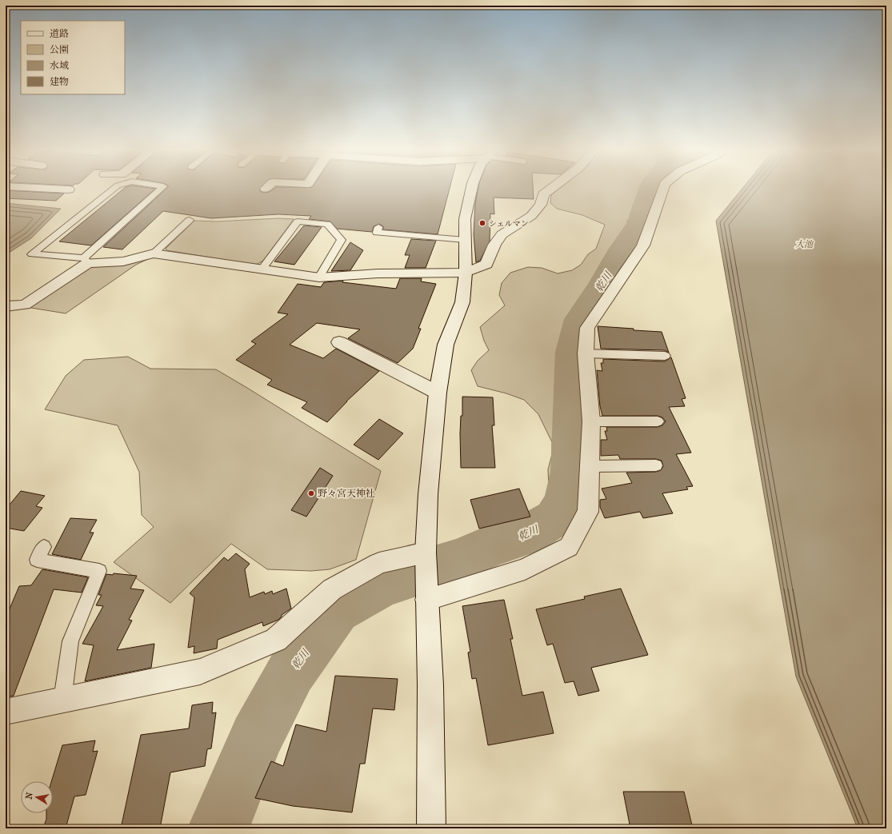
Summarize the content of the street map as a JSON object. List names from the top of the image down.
{
  "water": ["大池", "乾川"],
  "places": ["シェルマン", "野々宮天神社"],
  "legend": [
    "道路",
    "公園",
    "水域",
    "建物"
  ],
  "north": "left"
}
